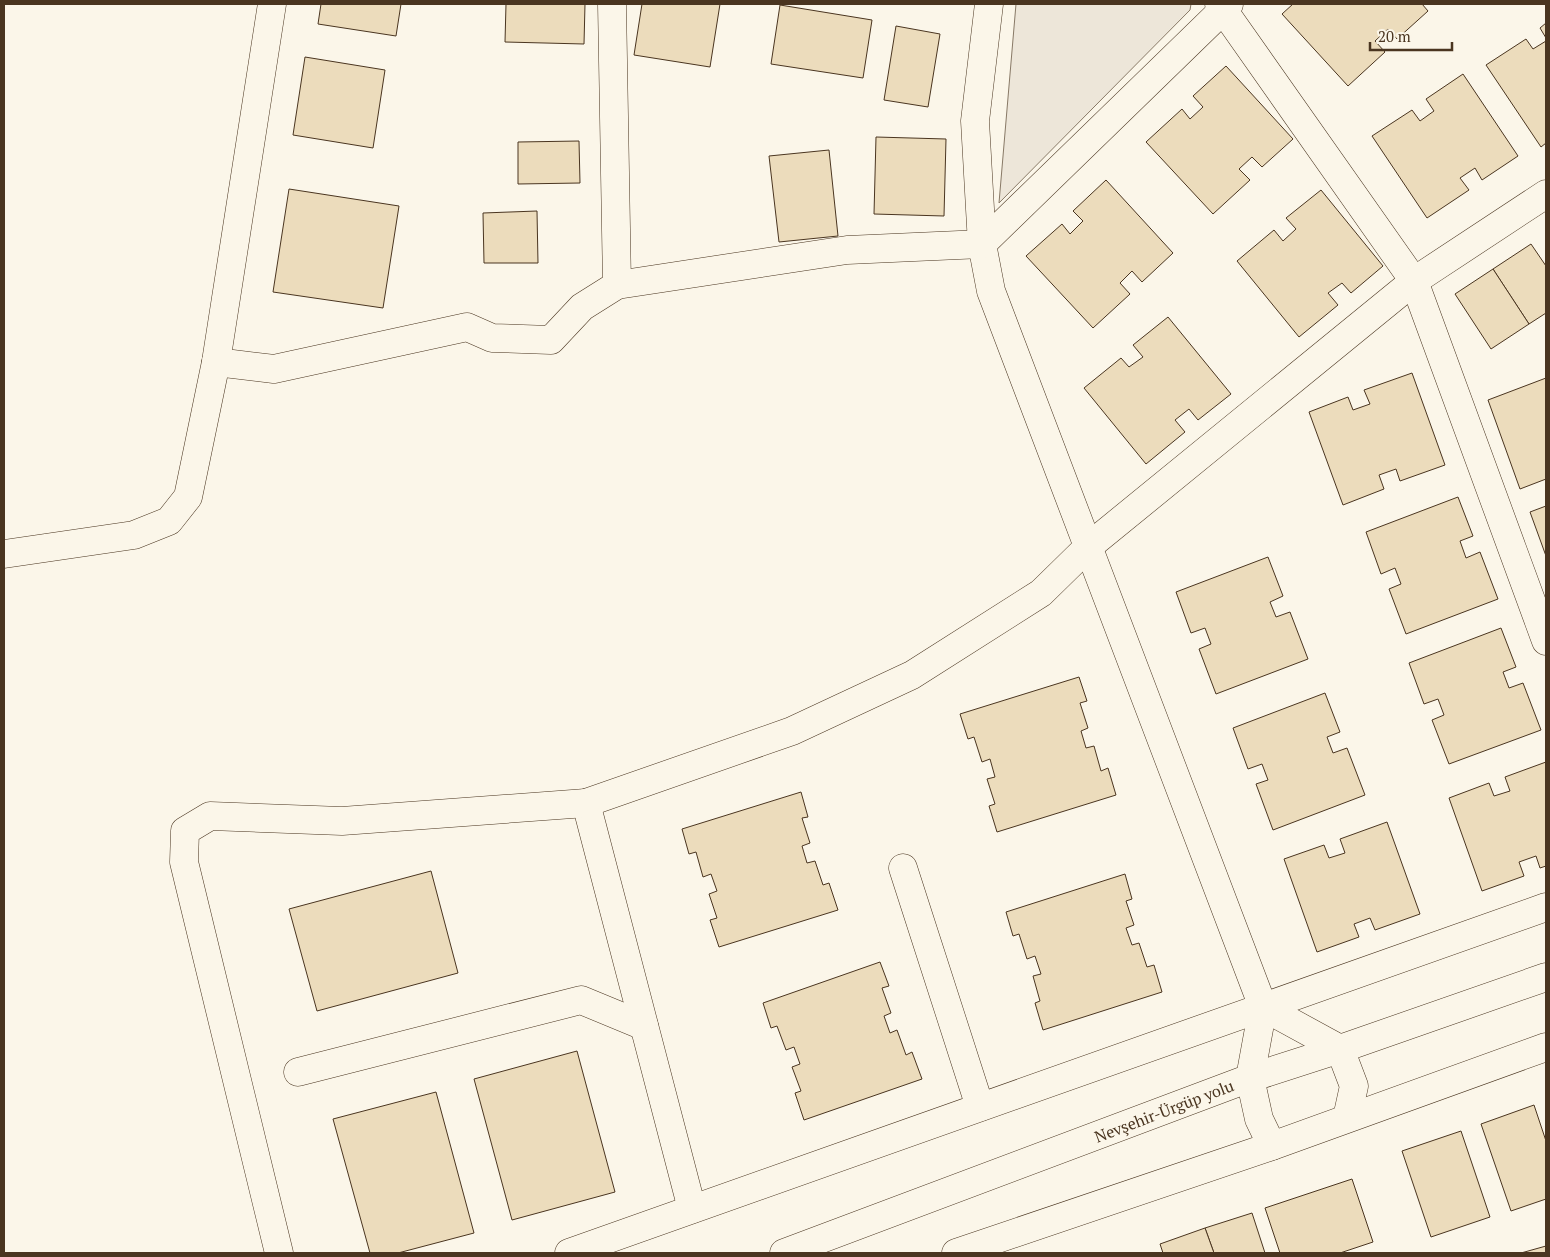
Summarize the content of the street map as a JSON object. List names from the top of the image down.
{
  "streets": {
    "main road": ["Nevşehir-Ürgüp yolu"]
  },
  "scale_bar": "20 m"
}
